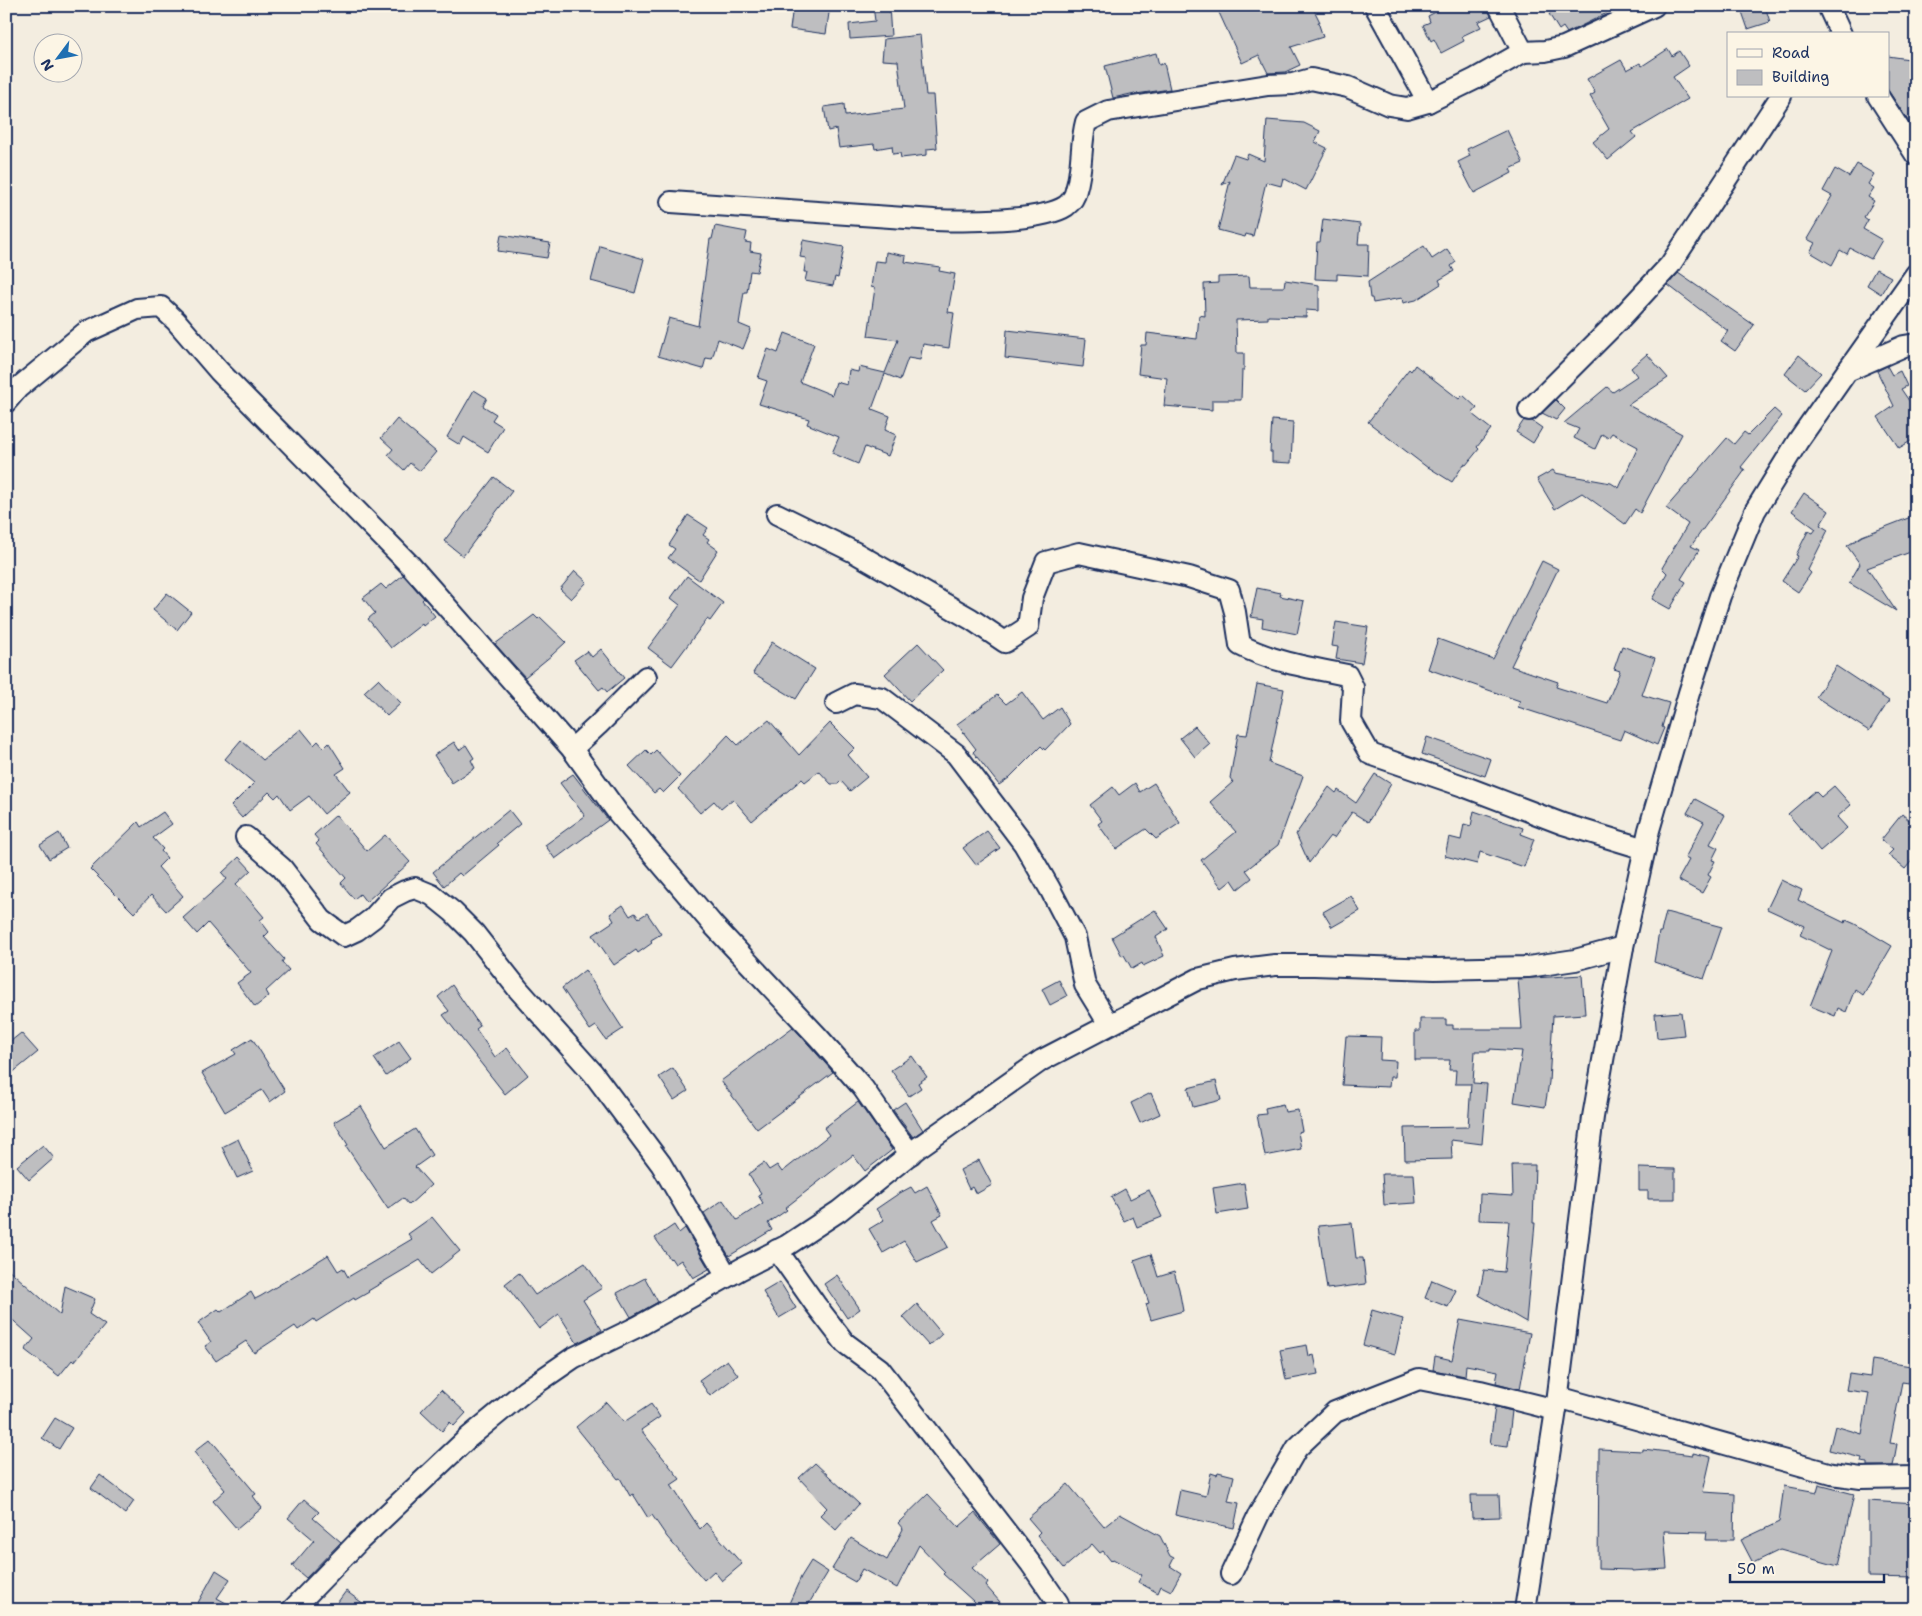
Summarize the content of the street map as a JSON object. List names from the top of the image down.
{
  "legend": ["Road", "Building"],
  "scale_bar": "50 m",
  "north": "bottom left"
}
